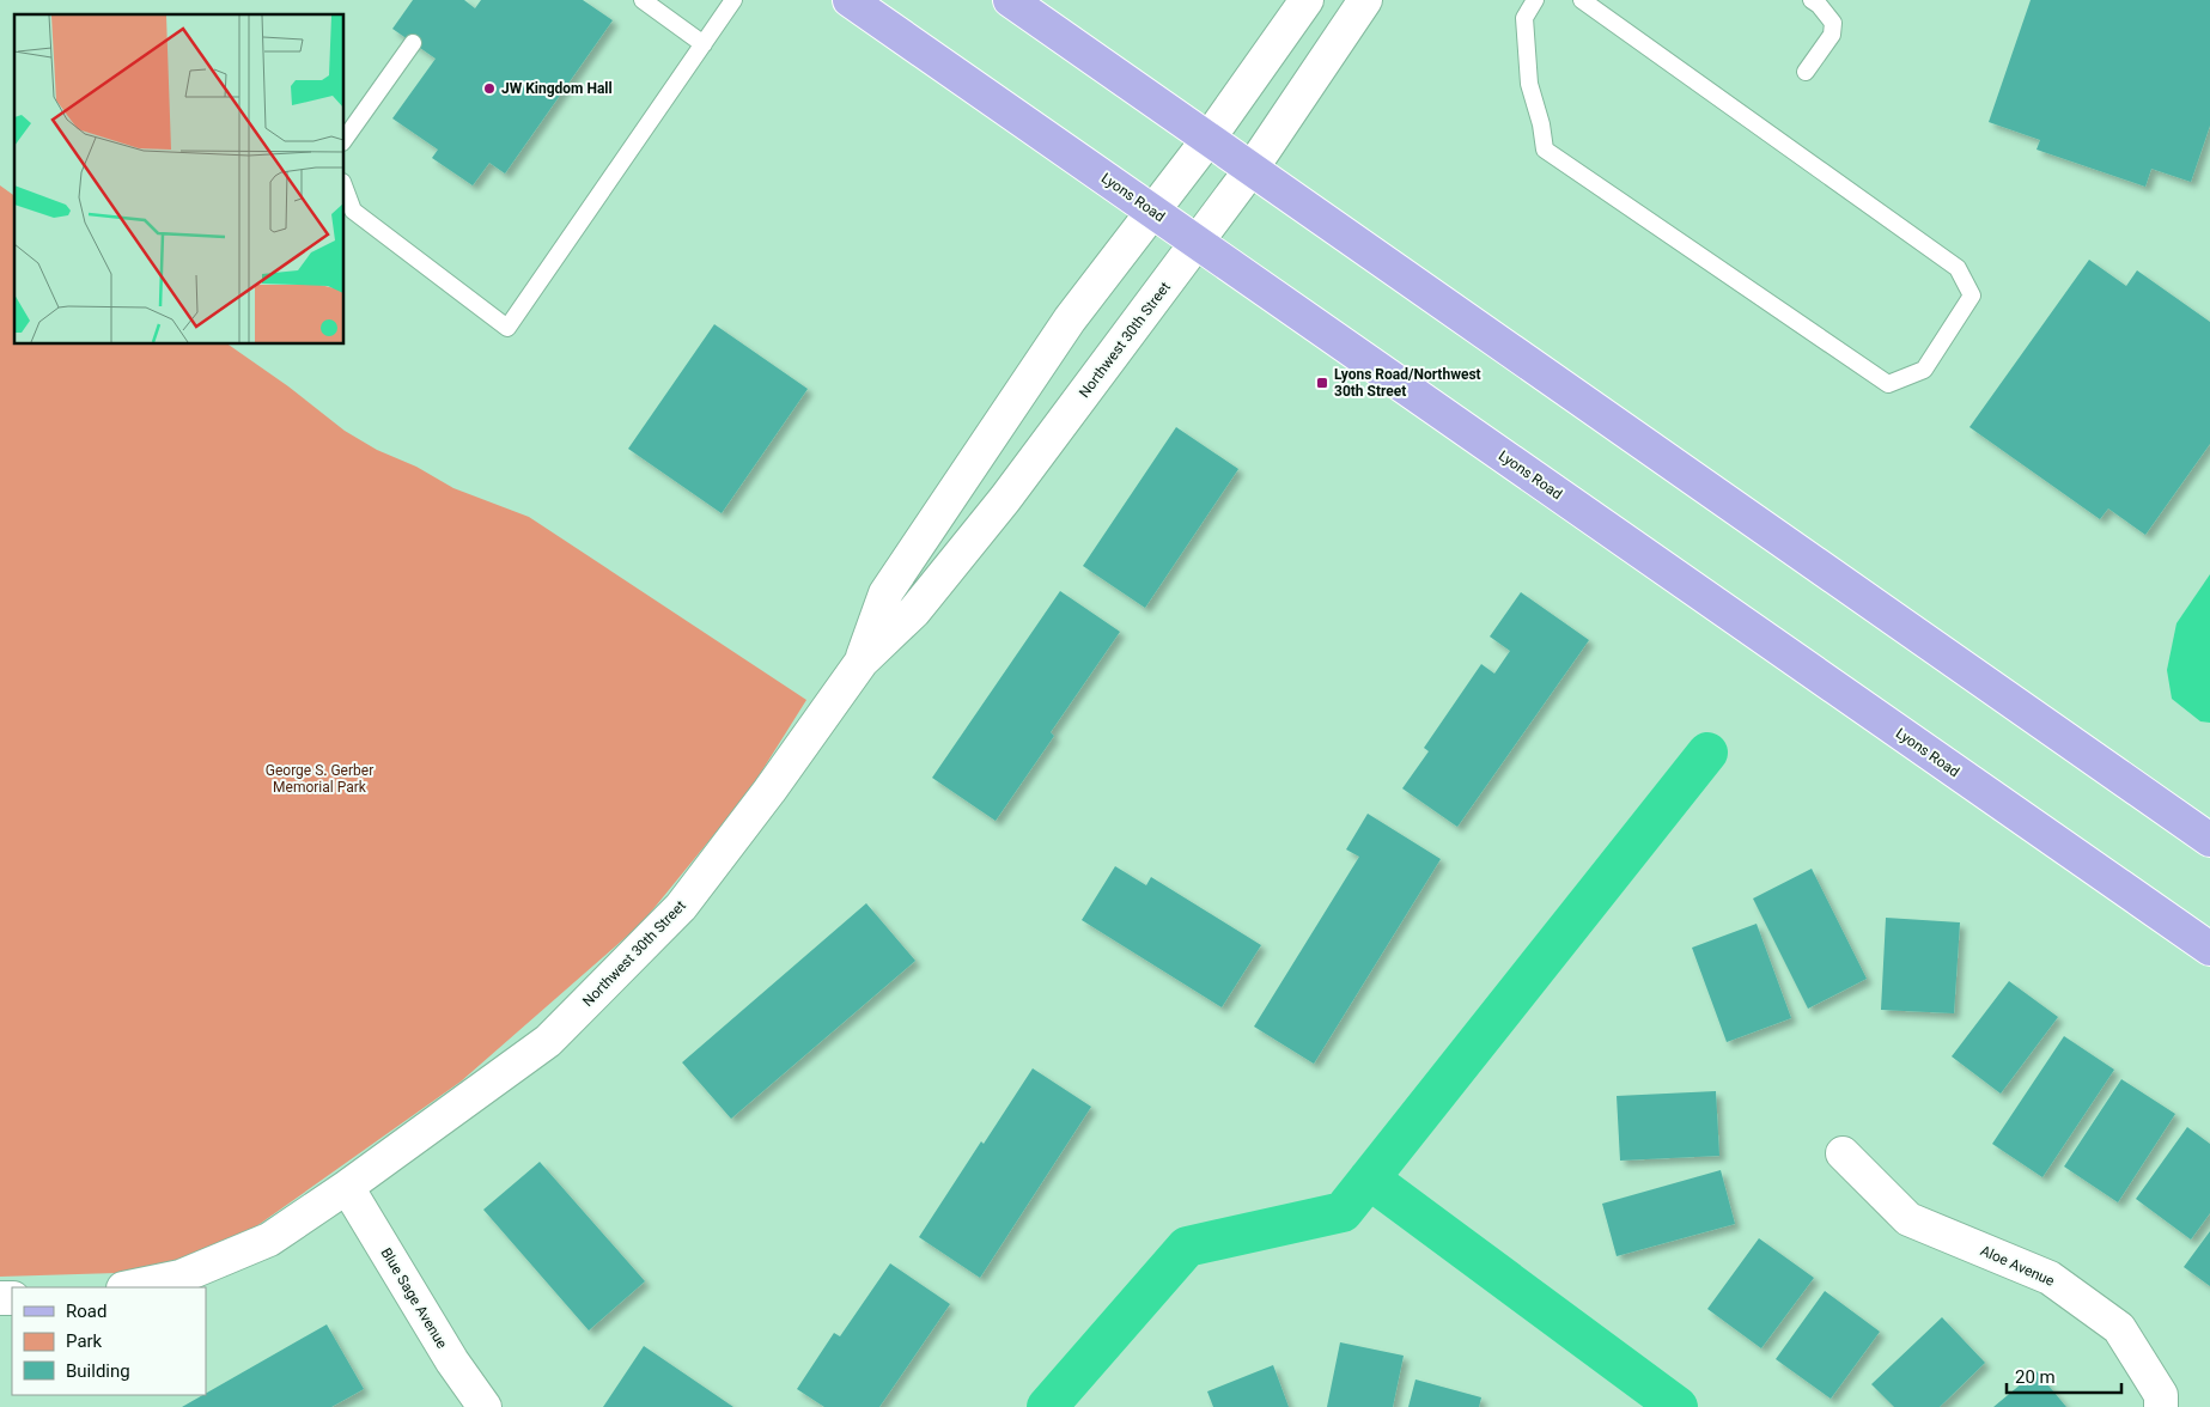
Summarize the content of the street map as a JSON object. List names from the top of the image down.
{
  "streets": {
    "main road": ["Lyons Road"],
    "street": ["Northwest 30th Street", "Aloe Avenue", "Blue Sage Avenue"]
  },
  "crossings": [
    ["Lyons Road", "Northwest 30th Street"],
    ["Northwest 30th Street", "Blue Sage Avenue"]
  ],
  "parks": ["George S. Gerber Memorial Park"],
  "places": {
    "other": ["JW Kingdom Hall"],
    "transit": ["Lyons Road/Northwest 30th Street"]
  },
  "legend": ["Road", "Park", "Building"],
  "scale_bar": "20 m"
}
